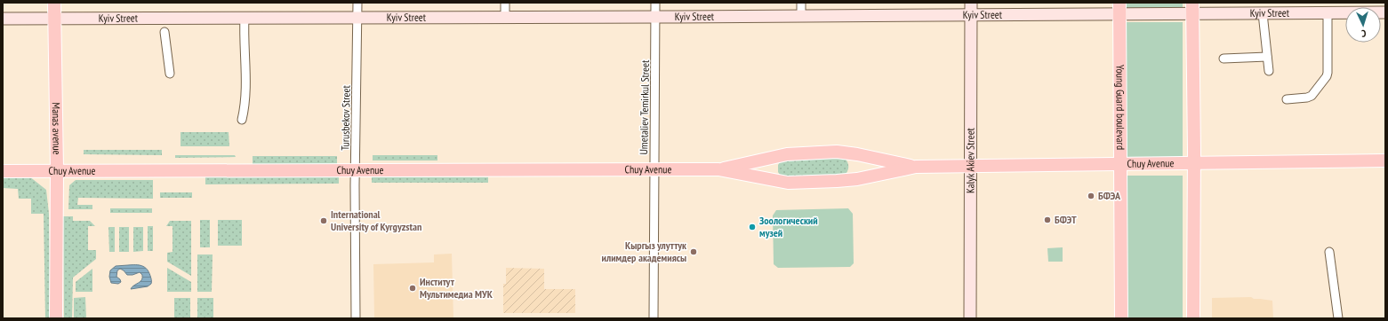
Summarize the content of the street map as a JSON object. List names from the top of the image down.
{
  "streets": {
    "main road": [
      "Kyiv Street",
      "Young Guard boulevard",
      "Manas avenue",
      "Kalyk Akiev Street",
      "Chuy Avenue"
    ],
    "street": ["Umetaliev Temirkul Street", "Turusbekov Street"]
  },
  "crossings": [
    ["Kyiv Street", "Umetaliev Temirkul Street"],
    ["Kyiv Street", "Young Guard boulevard"],
    ["Kyiv Street", "Turusbekov Street"],
    ["Kyiv Street", "Manas avenue"],
    ["Kyiv Street", "Kalyk Akiev Street"],
    ["Umetaliev Temirkul Street", "Chuy Avenue"],
    ["Young Guard boulevard", "Chuy Avenue"],
    ["Turusbekov Street", "Chuy Avenue"],
    ["Manas avenue", "Chuy Avenue"],
    ["Kalyk Akiev Street", "Chuy Avenue"]
  ],
  "places": [
    "БФЭА",
    "БФЭТ",
    "International University of Kyrgyzstan",
    "Зоологический музей",
    "Кыргыз улуттук илимдер академиясы",
    "Институт Мультимедиа МУК"
  ],
  "north": "bottom"
}
